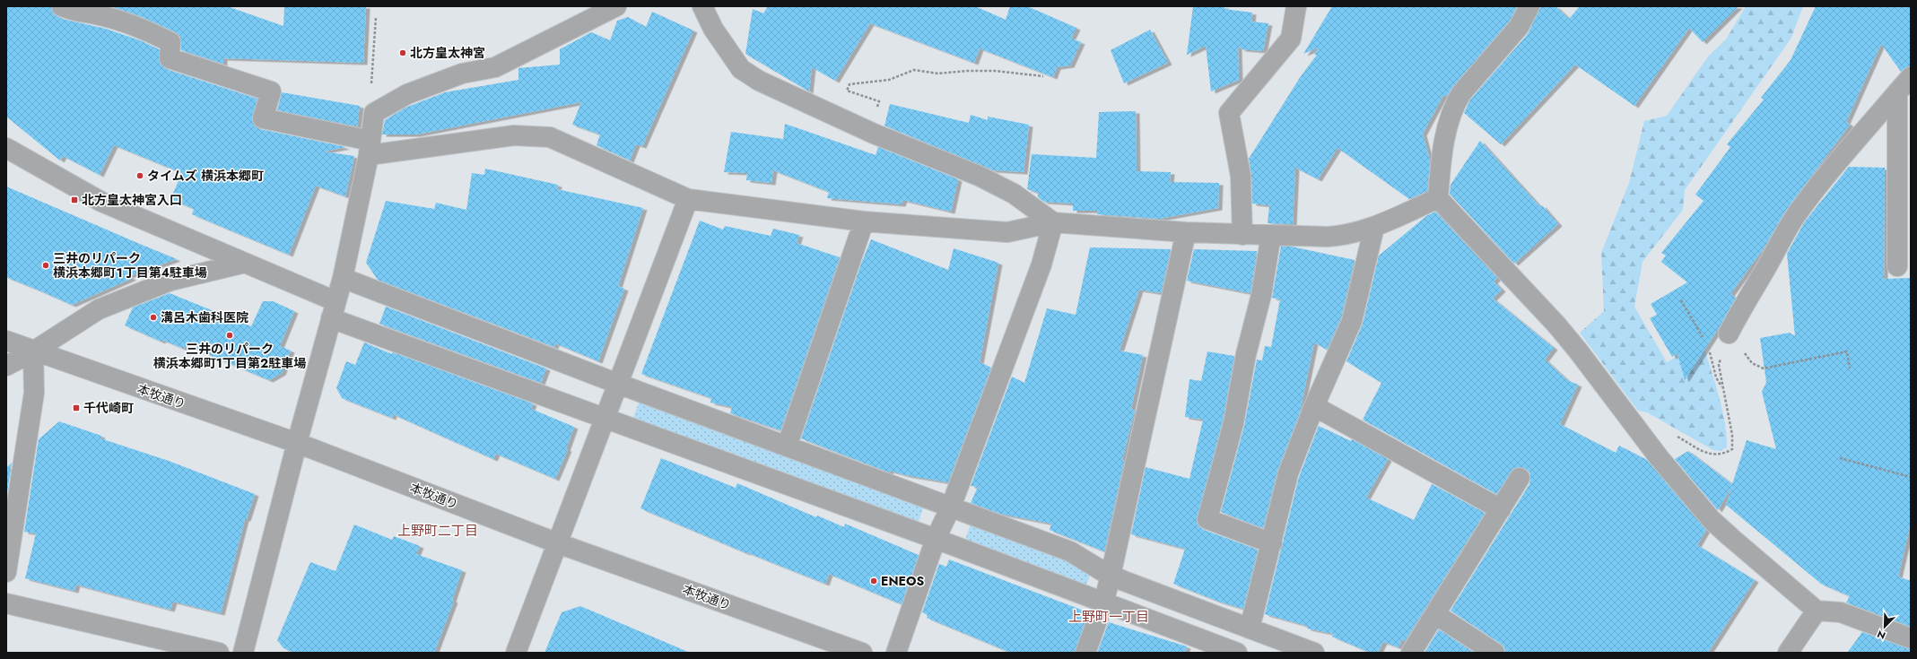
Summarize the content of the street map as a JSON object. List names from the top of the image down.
{
  "streets": {
    "street": ["本牧通り"]
  },
  "districts": ["上野町二丁目", "上野町一丁目"],
  "places": {
    "other": [
      "北方皇太神宮",
      "タイムズ 横浜本郷町",
      "三井のリパーク 横浜本郷町１丁目第４駐車場",
      "溝呂木歯科医院",
      "三井のリパーク 横浜本郷町1丁目第2駐車場",
      "ENEOS"
    ],
    "transit": ["北方皇太神宮入口", "千代崎町"]
  },
  "north": "bottom left"
}
